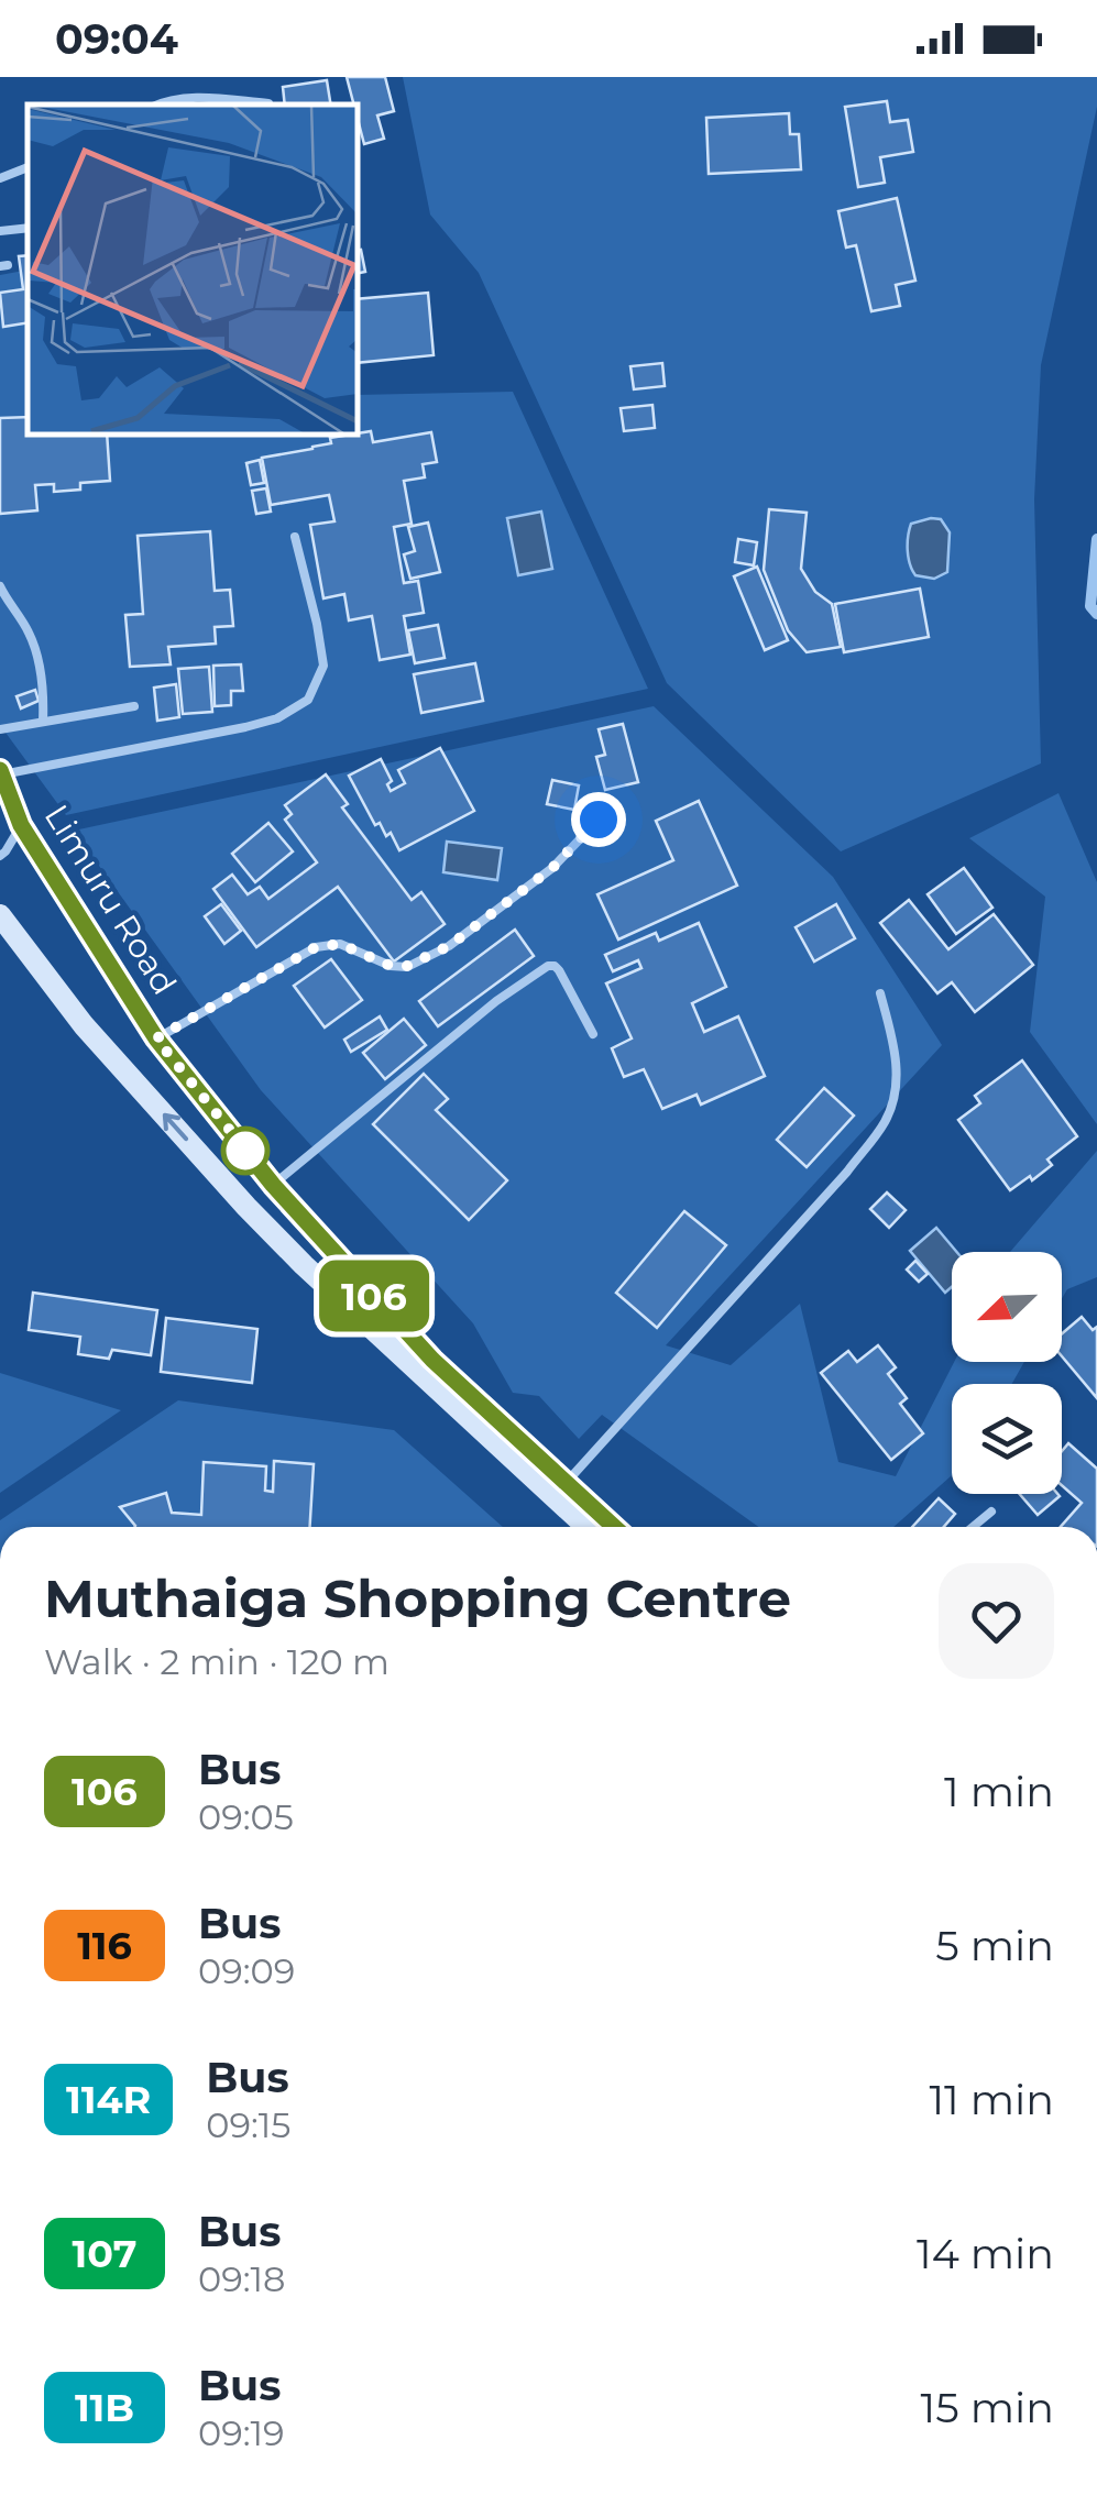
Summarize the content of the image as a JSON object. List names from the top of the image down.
{
  "streets": {
    "main road": ["Limuru Road"]
  },
  "lines": ["bus line 106"],
  "north": "bottom left",
  "page": {
    "status": "09:04",
    "on_map": "106",
    "heading": ["Muthaiga Shopping Centre", "Walk · 2 min · 120 m"],
    "list": [
      {
        "mark": "106",
        "name": "Bus",
        "note": "09:05",
        "value": "1 min"
      },
      {
        "mark": "116",
        "name": "Bus",
        "note": "09:09",
        "value": "5 min"
      },
      {
        "mark": "114R",
        "name": "Bus",
        "note": "09:15",
        "value": "11 min"
      },
      {
        "mark": "107",
        "name": "Bus",
        "note": "09:18",
        "value": "14 min"
      },
      {
        "mark": "11B",
        "name": "Bus",
        "note": "09:19",
        "value": "15 min"
      }
    ]
  }
}
